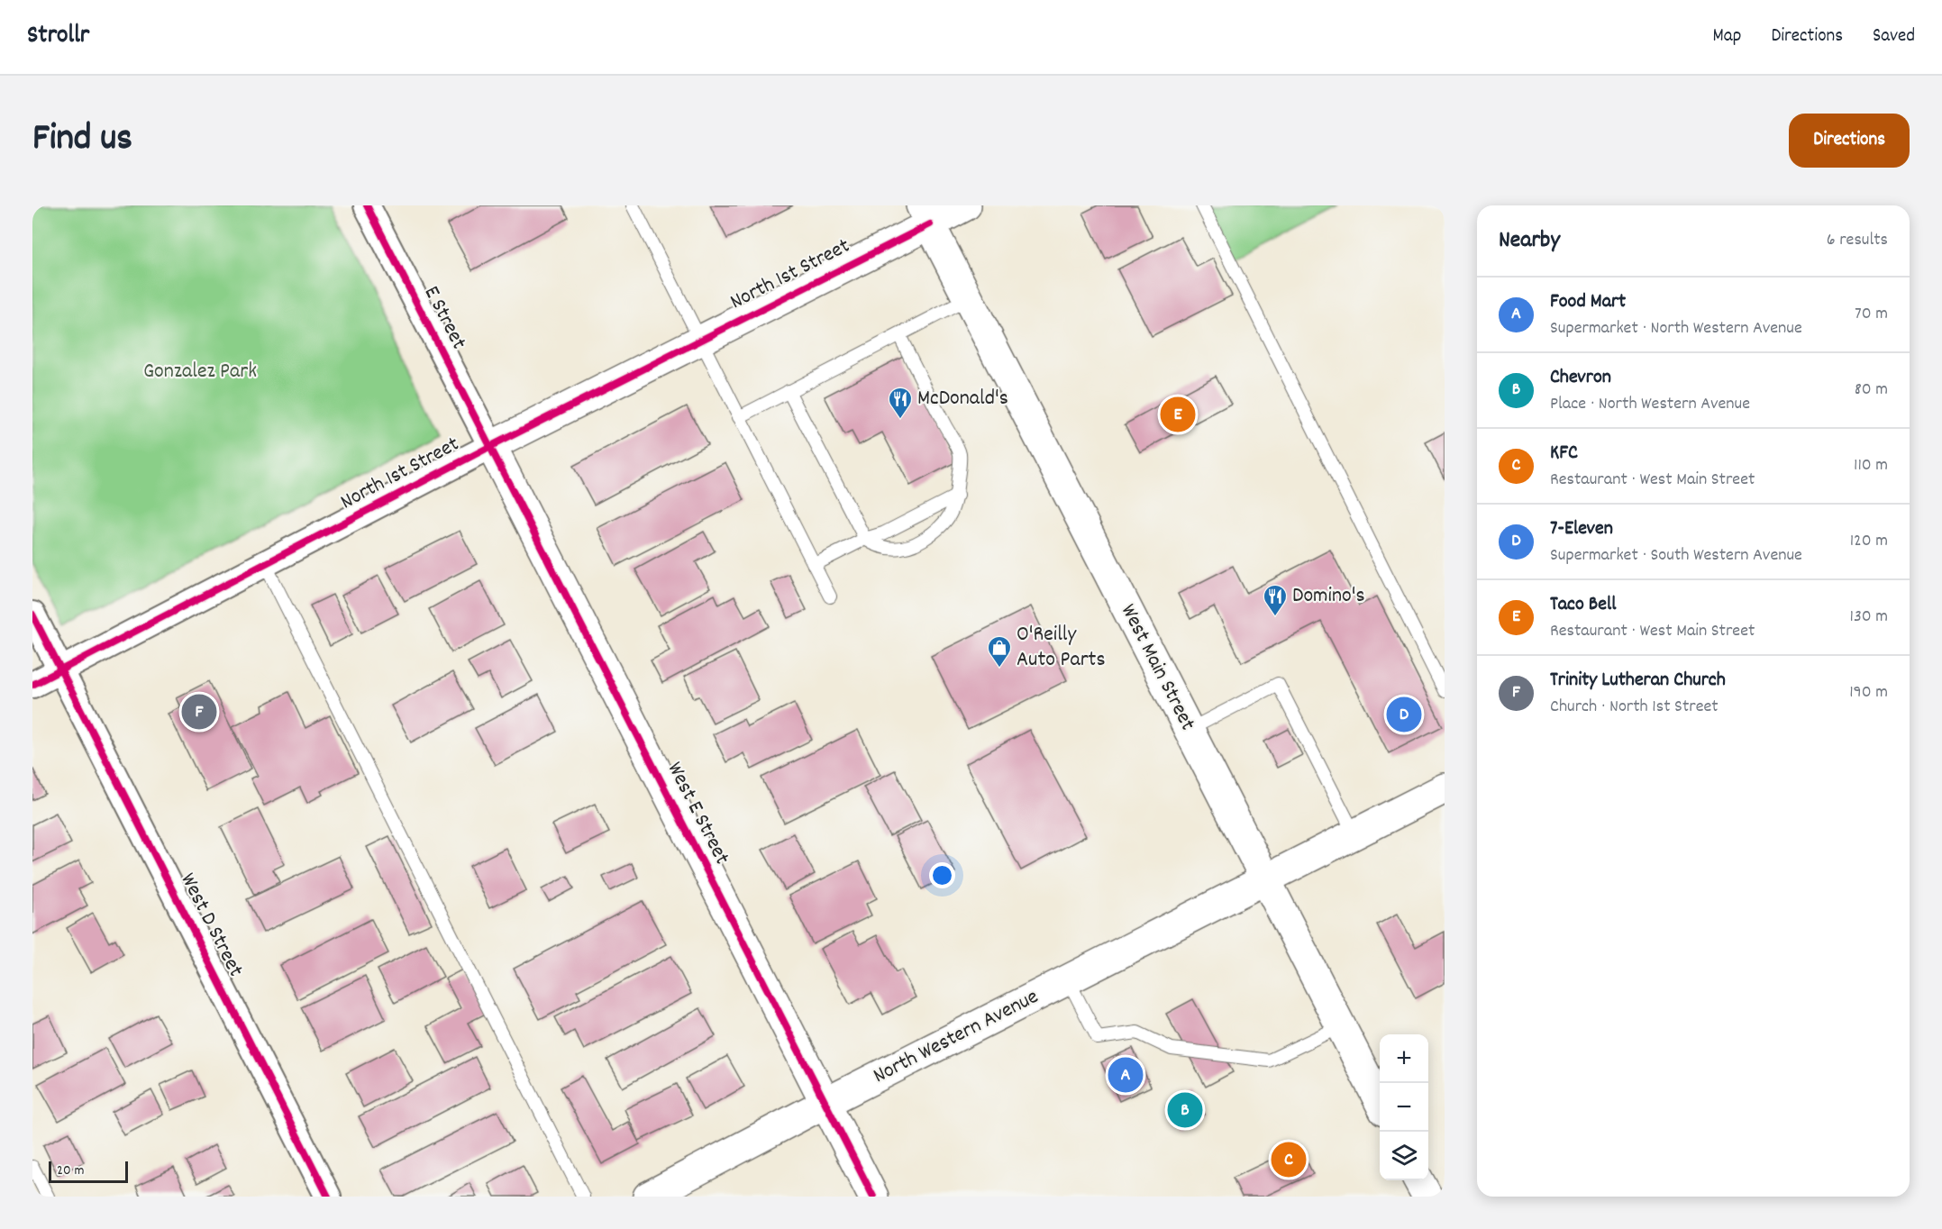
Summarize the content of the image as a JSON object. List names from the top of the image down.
{
  "streets": {
    "main road": [
      "North 1st Street",
      "West Main Street",
      "West E Street",
      "North Western Avenue"
    ],
    "street": ["E Street", "West D Street"]
  },
  "crossings": [
    ["North 1st Street", "E Street"],
    ["North 1st Street", "West Main Street"],
    ["North 1st Street", "West E Street"],
    ["North 1st Street", "West D Street"],
    ["E Street", "West E Street"],
    ["West Main Street", "North Western Avenue"],
    ["West E Street", "North Western Avenue"]
  ],
  "parks": ["Gonzalez Park"],
  "places": {
    "restaurant": ["McDonald's", "Domino's"],
    "shop": ["O'Reilly Auto Parts"]
  },
  "scale_bar": "20 m",
  "page": {
    "header": "Strollr",
    "nav": ["Map", "Directions", "Saved"],
    "title": "Find us",
    "buttons": "Directions",
    "heading": ["Nearby", "6 results"],
    "list": [
      {
        "mark": "A",
        "name": "Food Mart",
        "note": "Supermarket · North Western Avenue",
        "value": "70 m"
      },
      {
        "mark": "B",
        "name": "Chevron",
        "note": "Place · North Western Avenue",
        "value": "80 m"
      },
      {
        "mark": "C",
        "name": "KFC",
        "note": "Restaurant · West Main Street",
        "value": "110 m"
      },
      {
        "mark": "D",
        "name": "7-Eleven",
        "note": "Supermarket · South Western Avenue",
        "value": "120 m"
      },
      {
        "mark": "E",
        "name": "Taco Bell",
        "note": "Restaurant · West Main Street",
        "value": "130 m"
      },
      {
        "mark": "F",
        "name": "Trinity Lutheran Church",
        "note": "Church · North 1st Street",
        "value": "190 m"
      }
    ],
    "pins": [
      "E",
      "F",
      "D",
      "A",
      "B",
      "C"
    ],
    "map_buttons": ["+", "−"],
    "scale": "20 m"
  }
}
